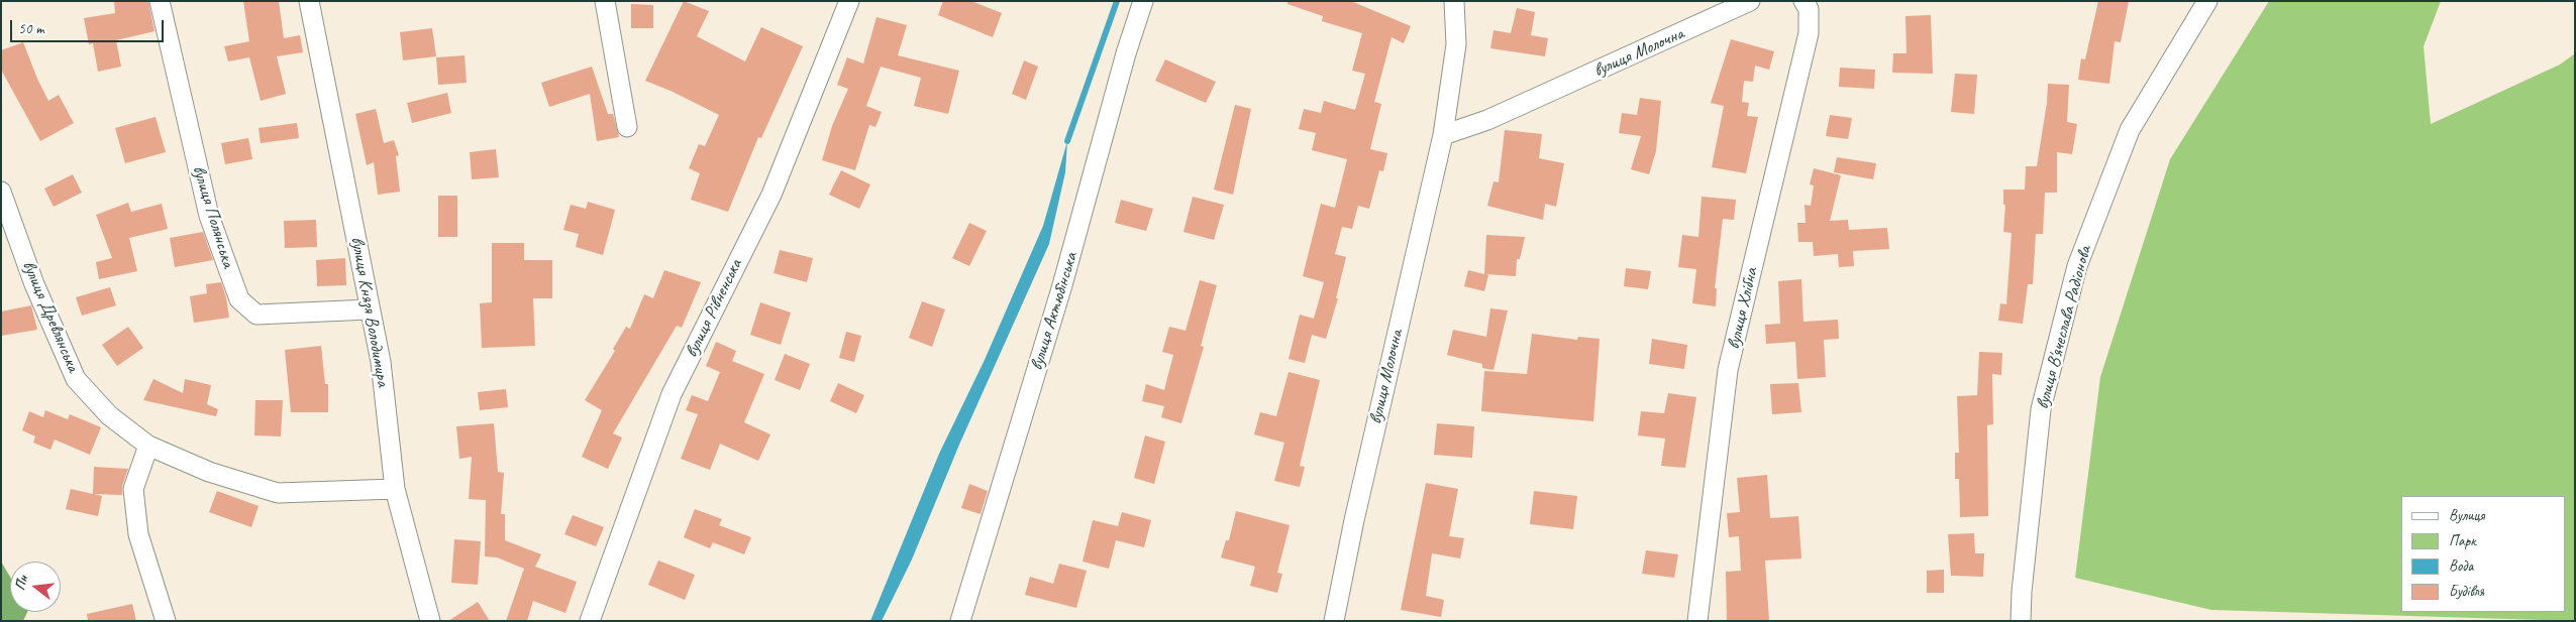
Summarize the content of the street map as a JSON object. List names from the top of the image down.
{
  "streets": {
    "street": [
      "вулиця Молочна",
      "вулиця Полянська",
      "вулиця Рівненська",
      "вулиця Хлібна",
      "вулиця Князя Володимира",
      "вулиця Актюбінська",
      "вулиця Древлянська",
      "вулиця В'ячеслава Радіонова"
    ]
  },
  "crossings": [
    ["вулиця Полянська", "вулиця Князя Володимира"],
    ["вулиця Князя Володимира", "вулиця Древлянська"]
  ],
  "legend": [
    "Вулиця",
    "Парк",
    "Вода",
    "Будівля"
  ],
  "scale_bar": "50 m",
  "north": "left"
}
